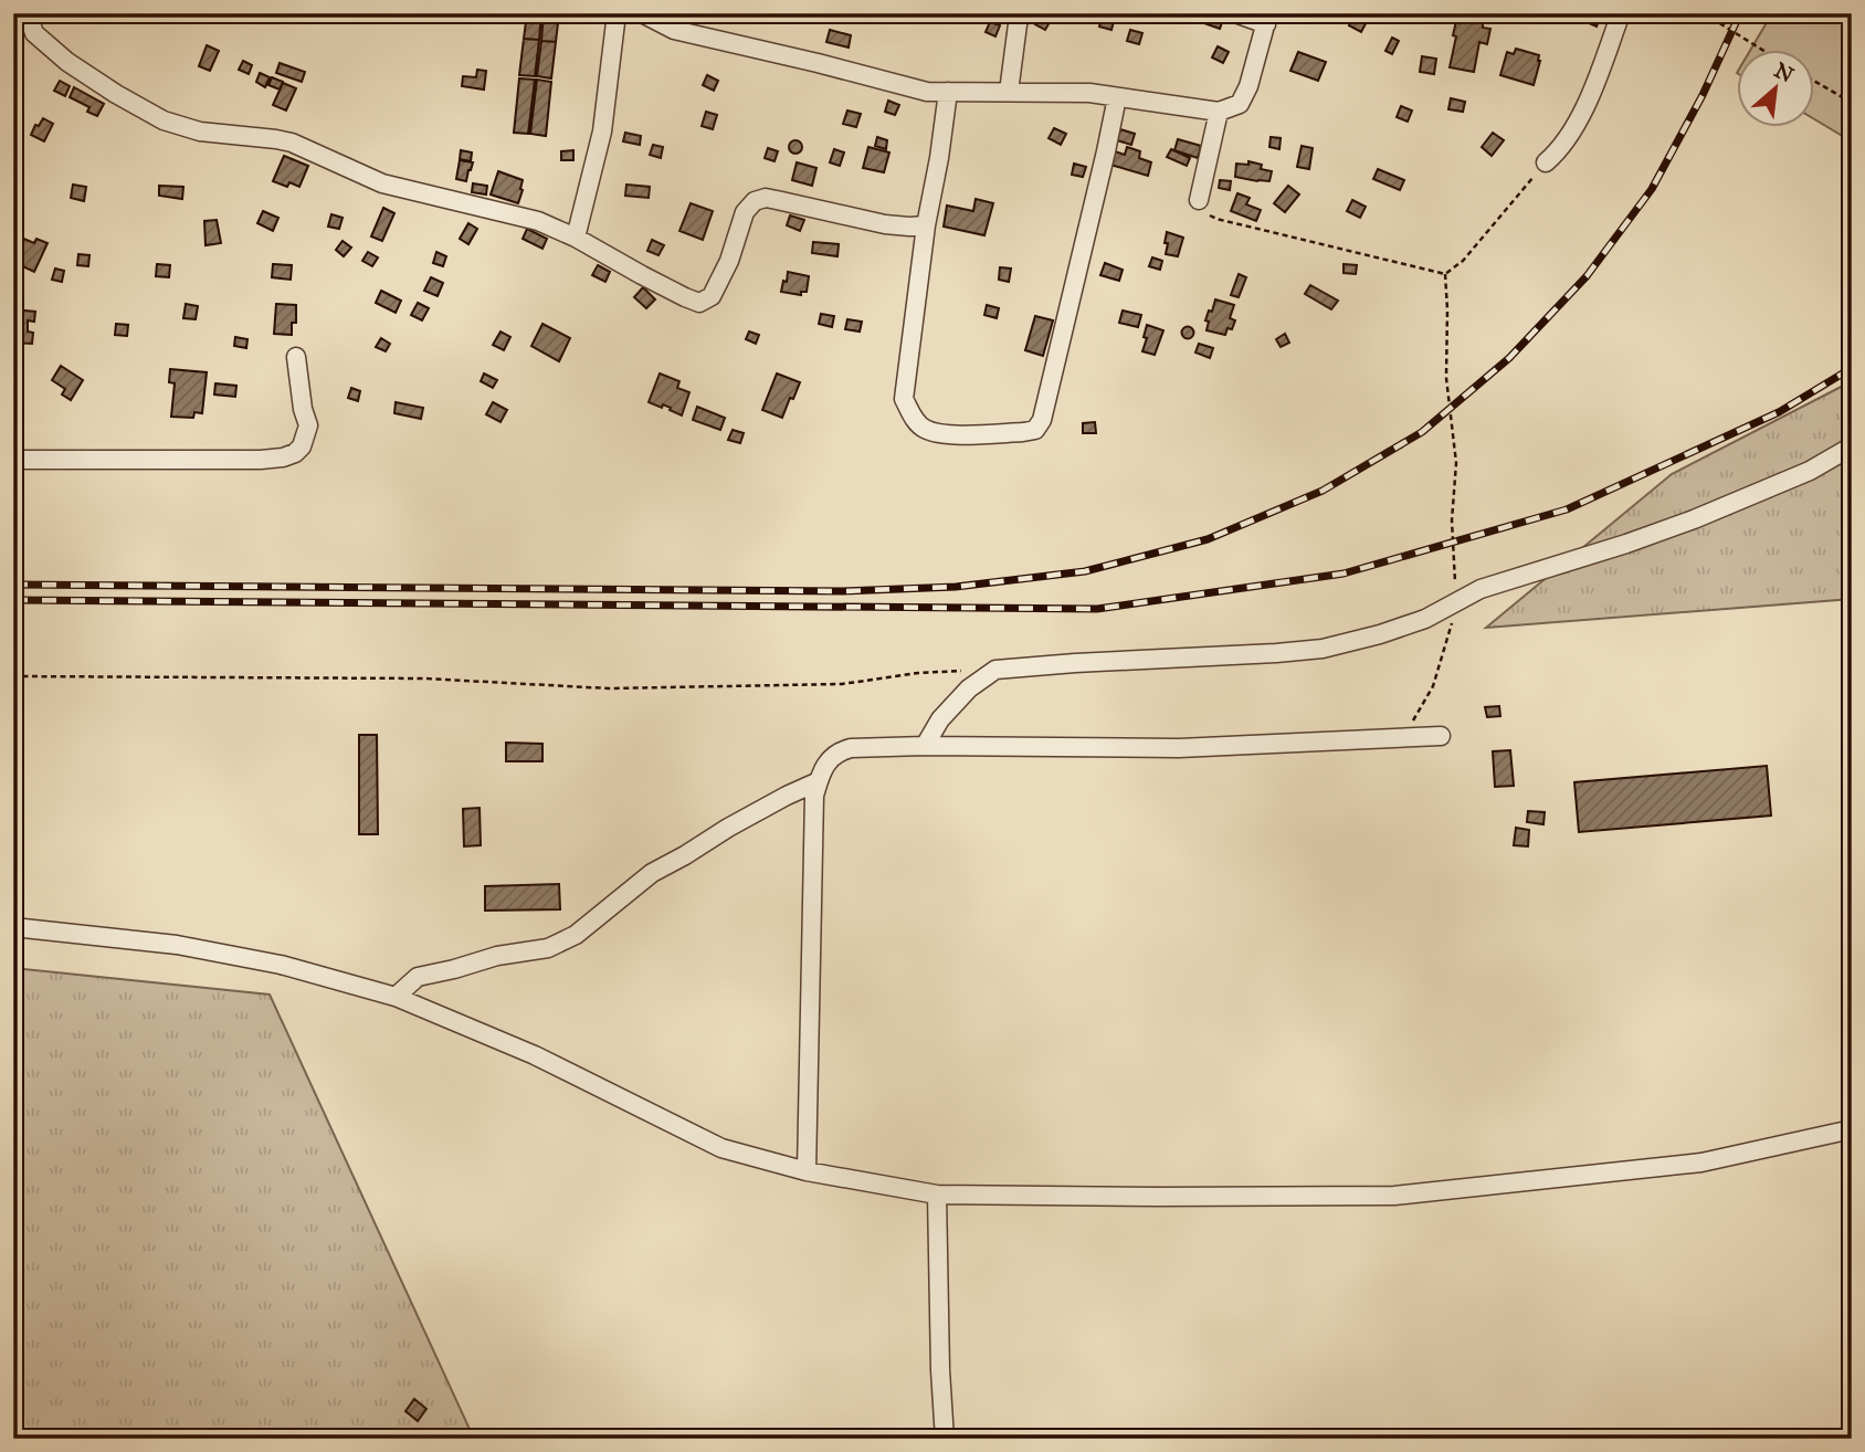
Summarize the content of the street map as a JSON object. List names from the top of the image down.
{
  "north": "top right"
}
